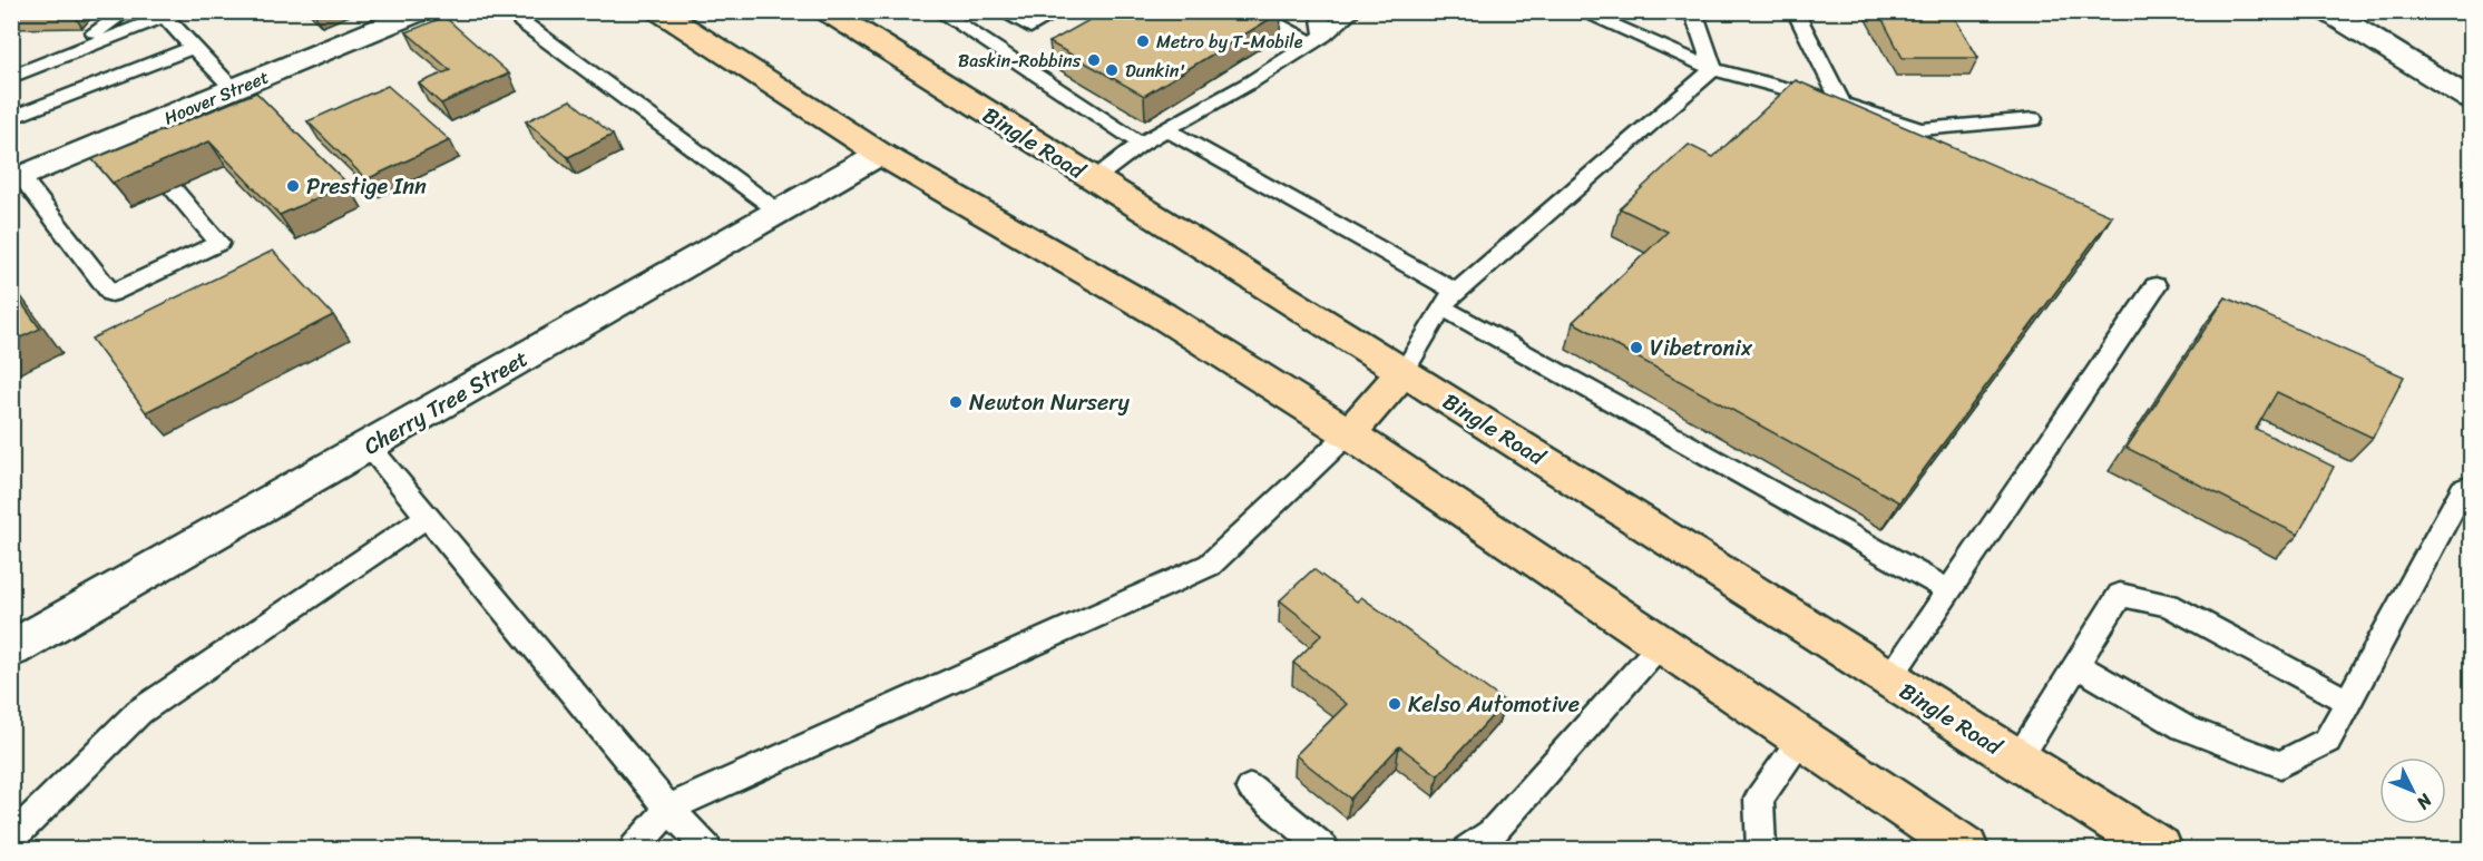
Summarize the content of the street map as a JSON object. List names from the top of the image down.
{
  "streets": {
    "main road": ["Bingle Road"],
    "street": ["Hoover Street", "Cherry Tree Street"]
  },
  "places": [
    "Metro by T-Mobile",
    "Baskin-Robbins",
    "Dunkin'",
    "Prestige Inn",
    "Vibetronix",
    "Newton Nursery",
    "Kelso Automotive"
  ],
  "north": "bottom right"
}
